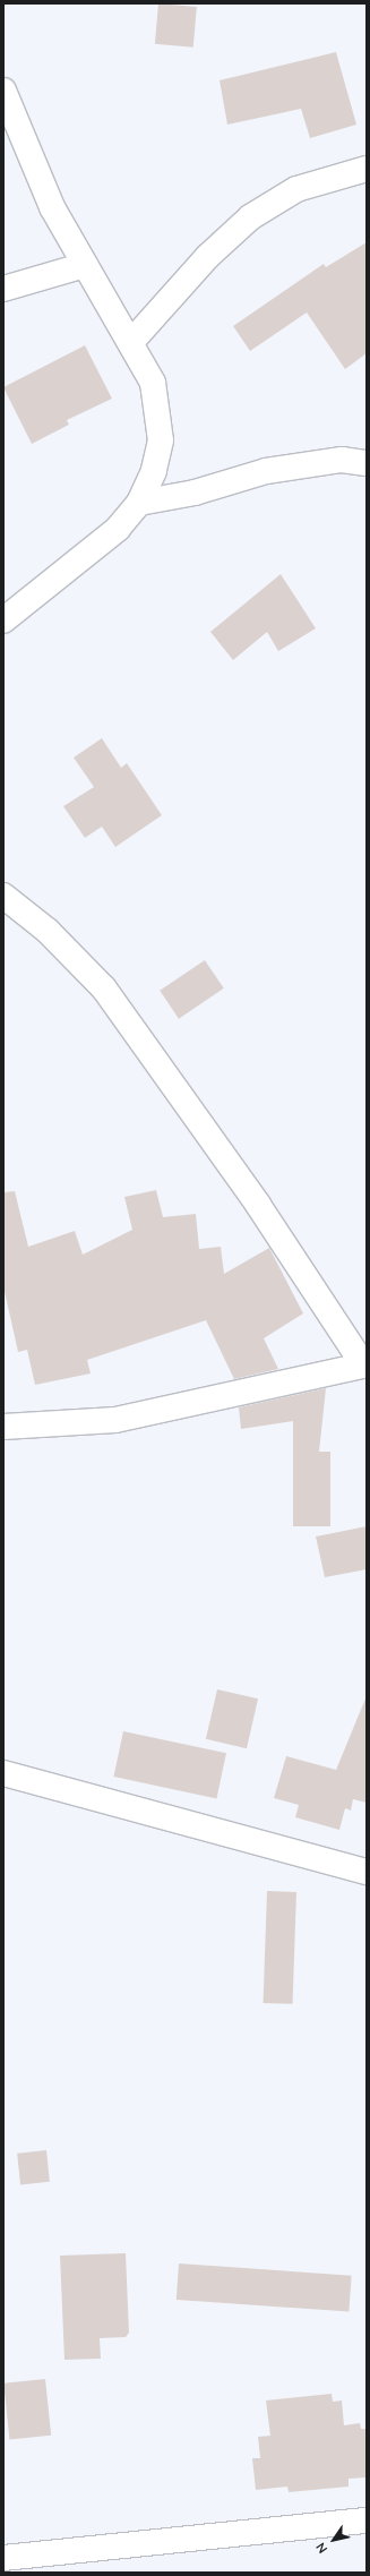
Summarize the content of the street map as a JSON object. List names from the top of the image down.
{
  "north": "bottom left"
}
